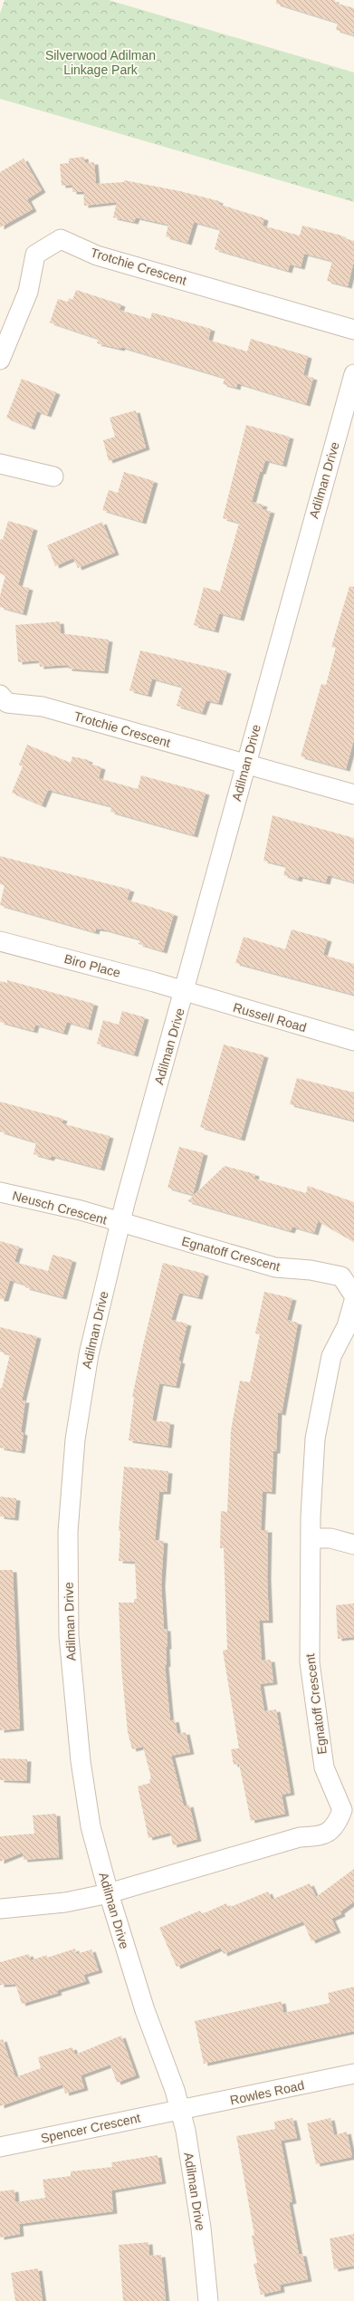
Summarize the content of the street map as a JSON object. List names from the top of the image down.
{
  "streets": {
    "street": [
      "Trotchie Crescent",
      "Adilman Drive",
      "Biro Place",
      "Russell Road",
      "Neusch Crescent",
      "Egnatoff Crescent",
      "Rowles Road",
      "Spencer Crescent"
    ]
  },
  "crossings": [
    ["Trotchie Crescent", "Adilman Drive"],
    ["Adilman Drive", "Biro Place"],
    ["Adilman Drive", "Russell Road"],
    ["Adilman Drive", "Neusch Crescent"],
    ["Adilman Drive", "Egnatoff Crescent"],
    ["Adilman Drive", "Rowles Road"],
    ["Adilman Drive", "Spencer Crescent"],
    ["Biro Place", "Russell Road"],
    ["Neusch Crescent", "Egnatoff Crescent"],
    ["Rowles Road", "Spencer Crescent"]
  ],
  "parks": ["Silverwood Adilman Linkage Park"]
}
